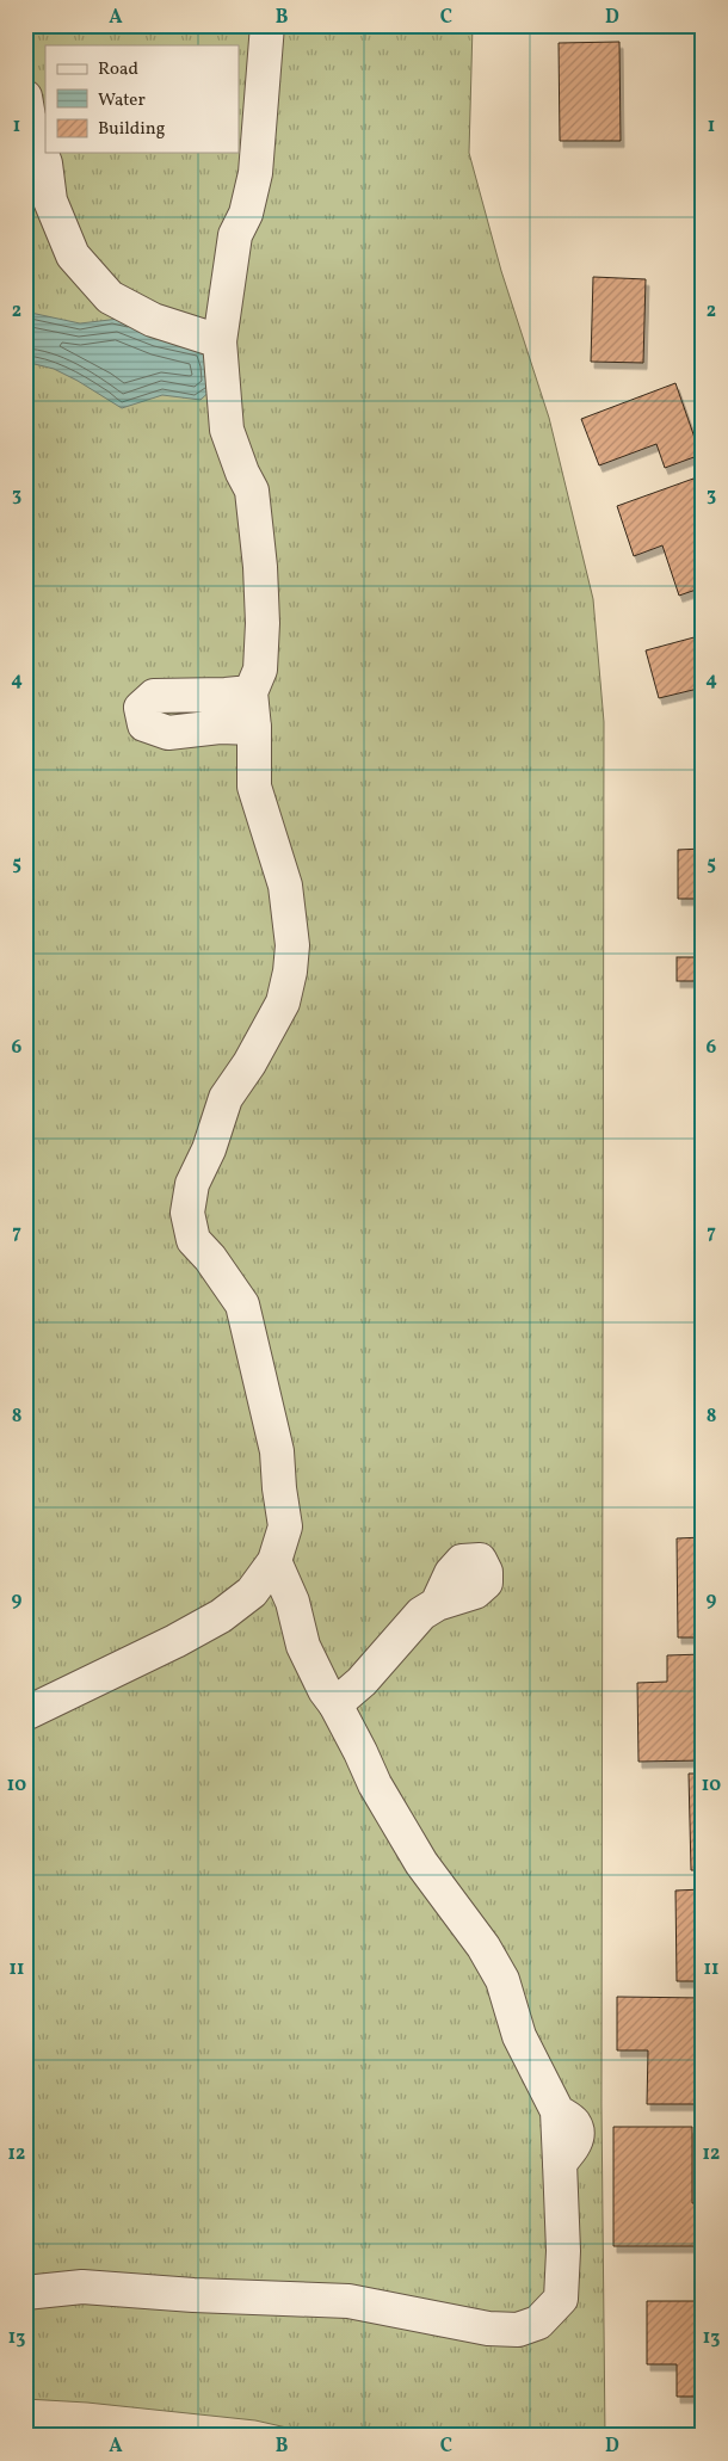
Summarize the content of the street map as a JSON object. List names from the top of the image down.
{
  "legend": ["Road", "Water", "Building"],
  "grid": {
    "columns": [
      "A",
      "B",
      "C",
      "D"
    ],
    "rows": [
      "1",
      "2",
      "3",
      "4",
      "5",
      "6",
      "7",
      "8",
      "9",
      "10",
      "11",
      "12",
      "13"
    ]
  }
}
